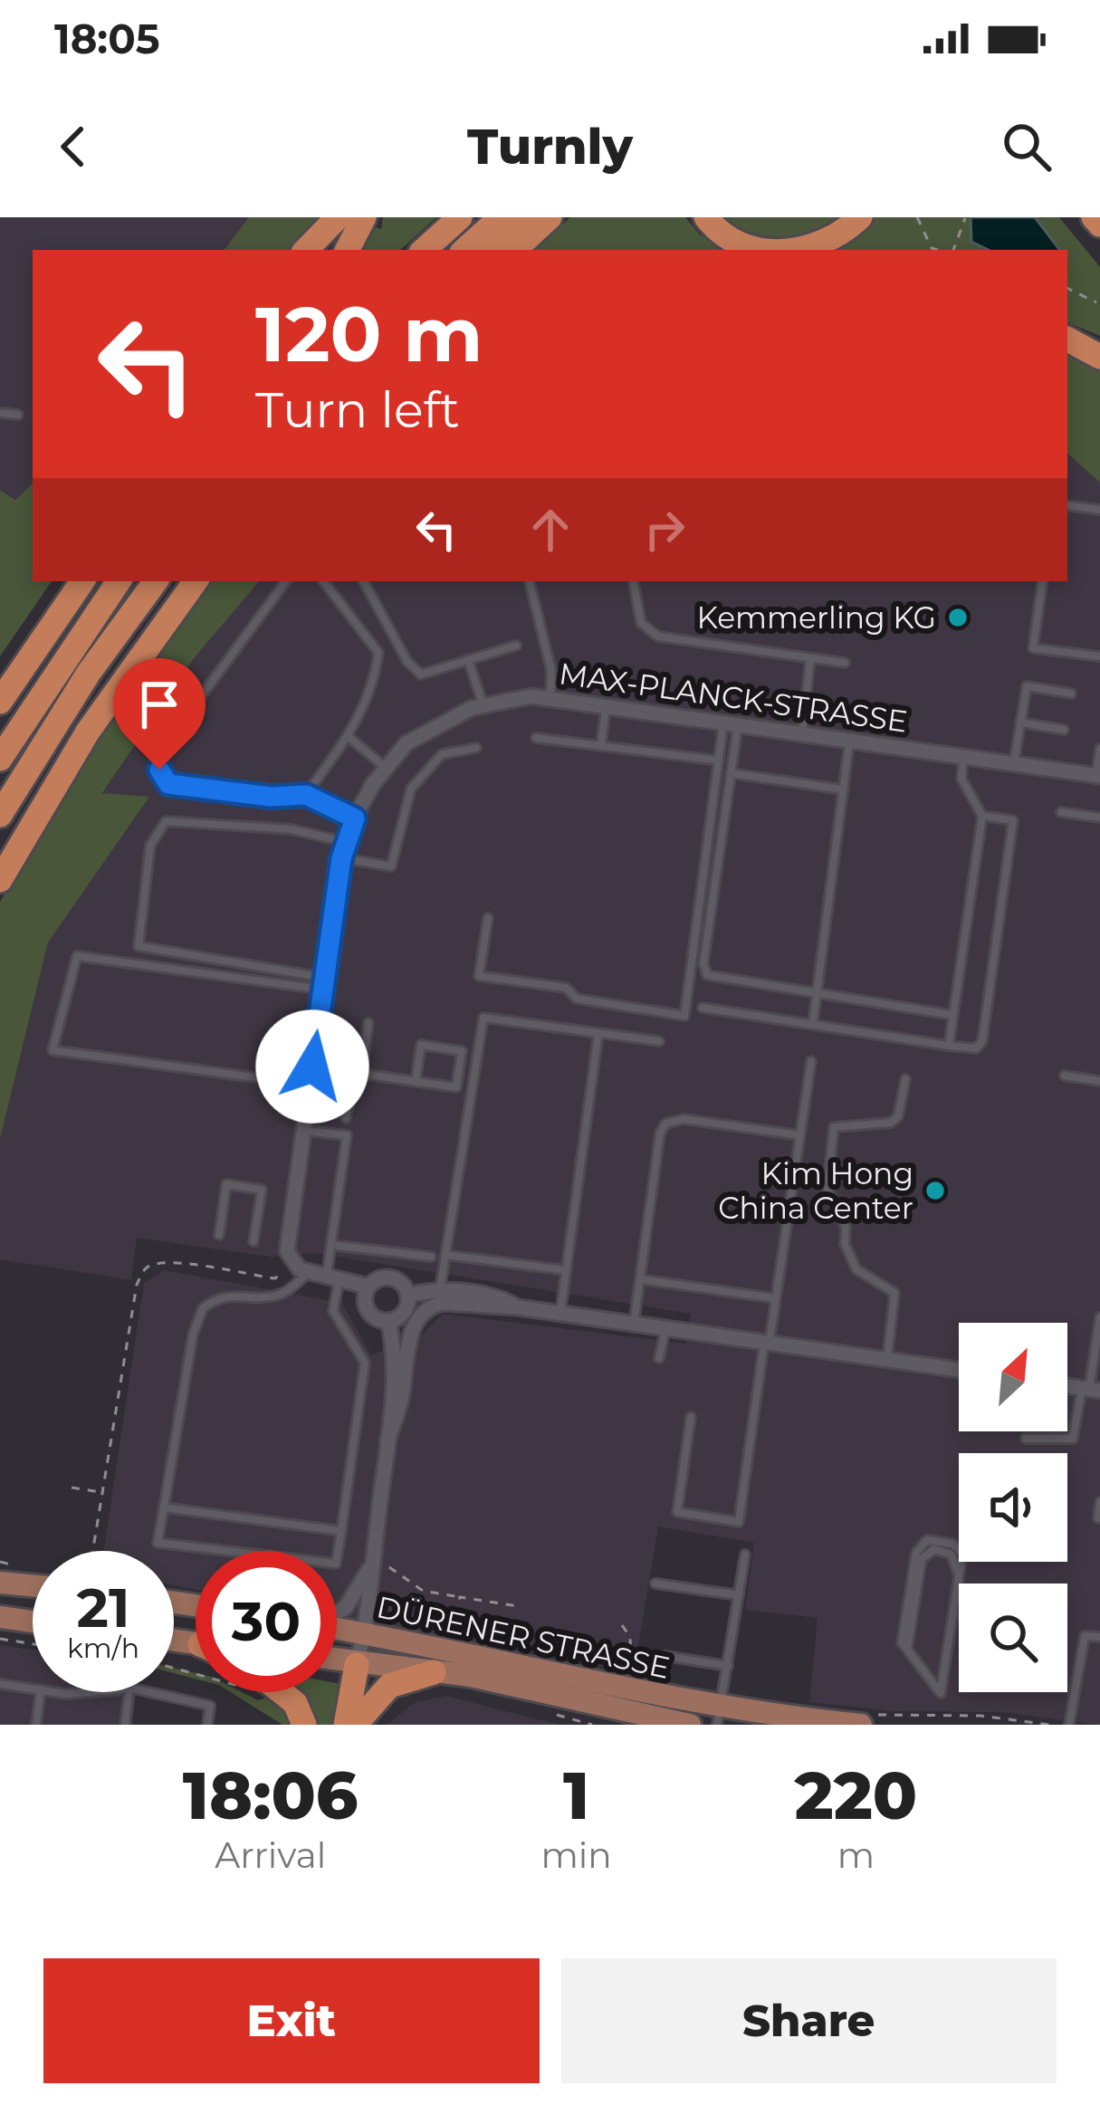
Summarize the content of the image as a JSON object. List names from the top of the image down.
{
  "streets": {
    "main road": ["DÜRENER STRASSE"],
    "street": ["MAX-PLANCK-STRASSE"]
  },
  "places": ["Kemmerling KG", "Kim Hong China Center"],
  "north": "top right",
  "page": {
    "status": "18:05",
    "header": "Turnly",
    "turn": ["120 m", "Turn left"],
    "speed": "21 km/h",
    "limit": "30",
    "eta": [
      "18:06",
      "Arrival",
      "1",
      "min",
      "220",
      "m"
    ],
    "buttons": ["Exit", "Share"]
  }
}
